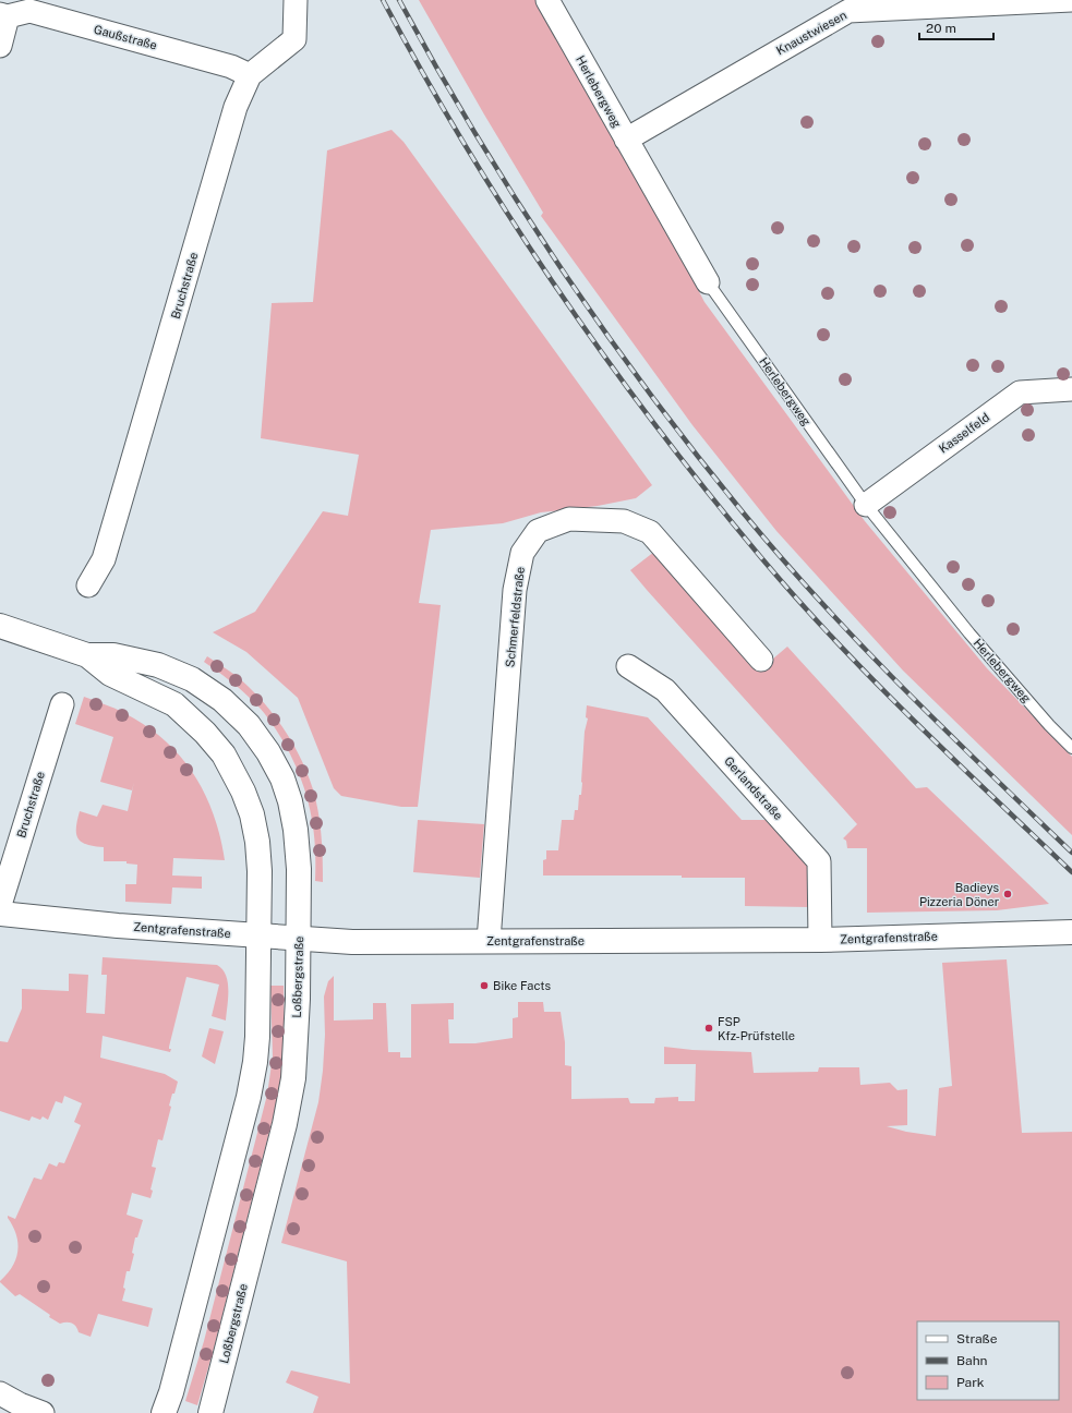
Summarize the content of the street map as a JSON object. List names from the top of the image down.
{
  "streets": {
    "main road": ["Zentgrafenstraße", "Loßbergstraße"],
    "street": [
      "Knaustwiesen",
      "Gaußstraße",
      "Herlebergweg",
      "Bruchstraße",
      "Kasselfeld",
      "Schmerfeldstraße",
      "Gerlandstraße"
    ]
  },
  "crossings": [
    ["Knaustwiesen", "Herlebergweg"],
    ["Gaußstraße", "Bruchstraße"],
    ["Herlebergweg", "Kasselfeld"],
    ["Schmerfeldstraße", "Zentgrafenstraße"],
    ["Gerlandstraße", "Zentgrafenstraße"],
    ["Zentgrafenstraße", "Loßbergstraße"]
  ],
  "places": ["Badieys Pizzeria Döner", "Bike Facts", "FSP Kfz-Prüfstelle"],
  "legend": ["Straße", "Bahn", "Park"],
  "scale_bar": "20 m"
}
